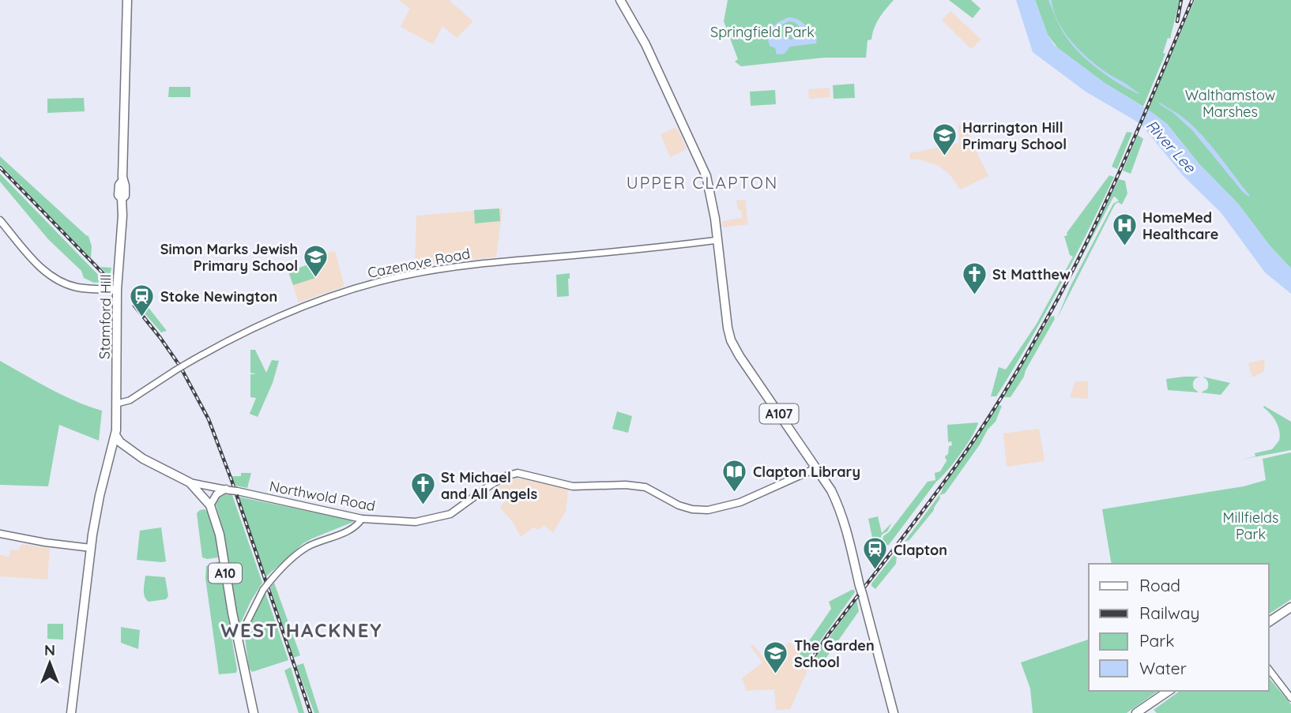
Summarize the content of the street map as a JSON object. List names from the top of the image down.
{
  "streets": {
    "main road": [
      "Stamford Hill",
      "A107",
      "Northwold Road",
      "A10"
    ],
    "street": ["Cazenove Road"]
  },
  "crossings": [
    ["Cazenove Road", "Stamford Hill"],
    ["Cazenove Road", "A107"],
    ["Stamford Hill", "Northwold Road"],
    ["A107", "Northwold Road"],
    ["Northwold Road", "A10"]
  ],
  "districts": ["UPPER CLAPTON", "WEST HACKNEY"],
  "water": ["River Lee"],
  "parks": ["Springfield Park", "Walthamstow Marshes", "Millfields Park"],
  "places": {
    "school or university": ["Harrington Hill Primary School", "Simon Marks Jewish Primary School", "The Garden School"],
    "hospital": ["HomeMed Healthcare"],
    "church": ["St Matthew", "St Michael and All Angels"],
    "station": ["Stoke Newington", "Clapton"],
    "library": ["Clapton Library"]
  },
  "legend": [
    "Road",
    "Railway",
    "Park",
    "Water"
  ],
  "north": "top"
}
